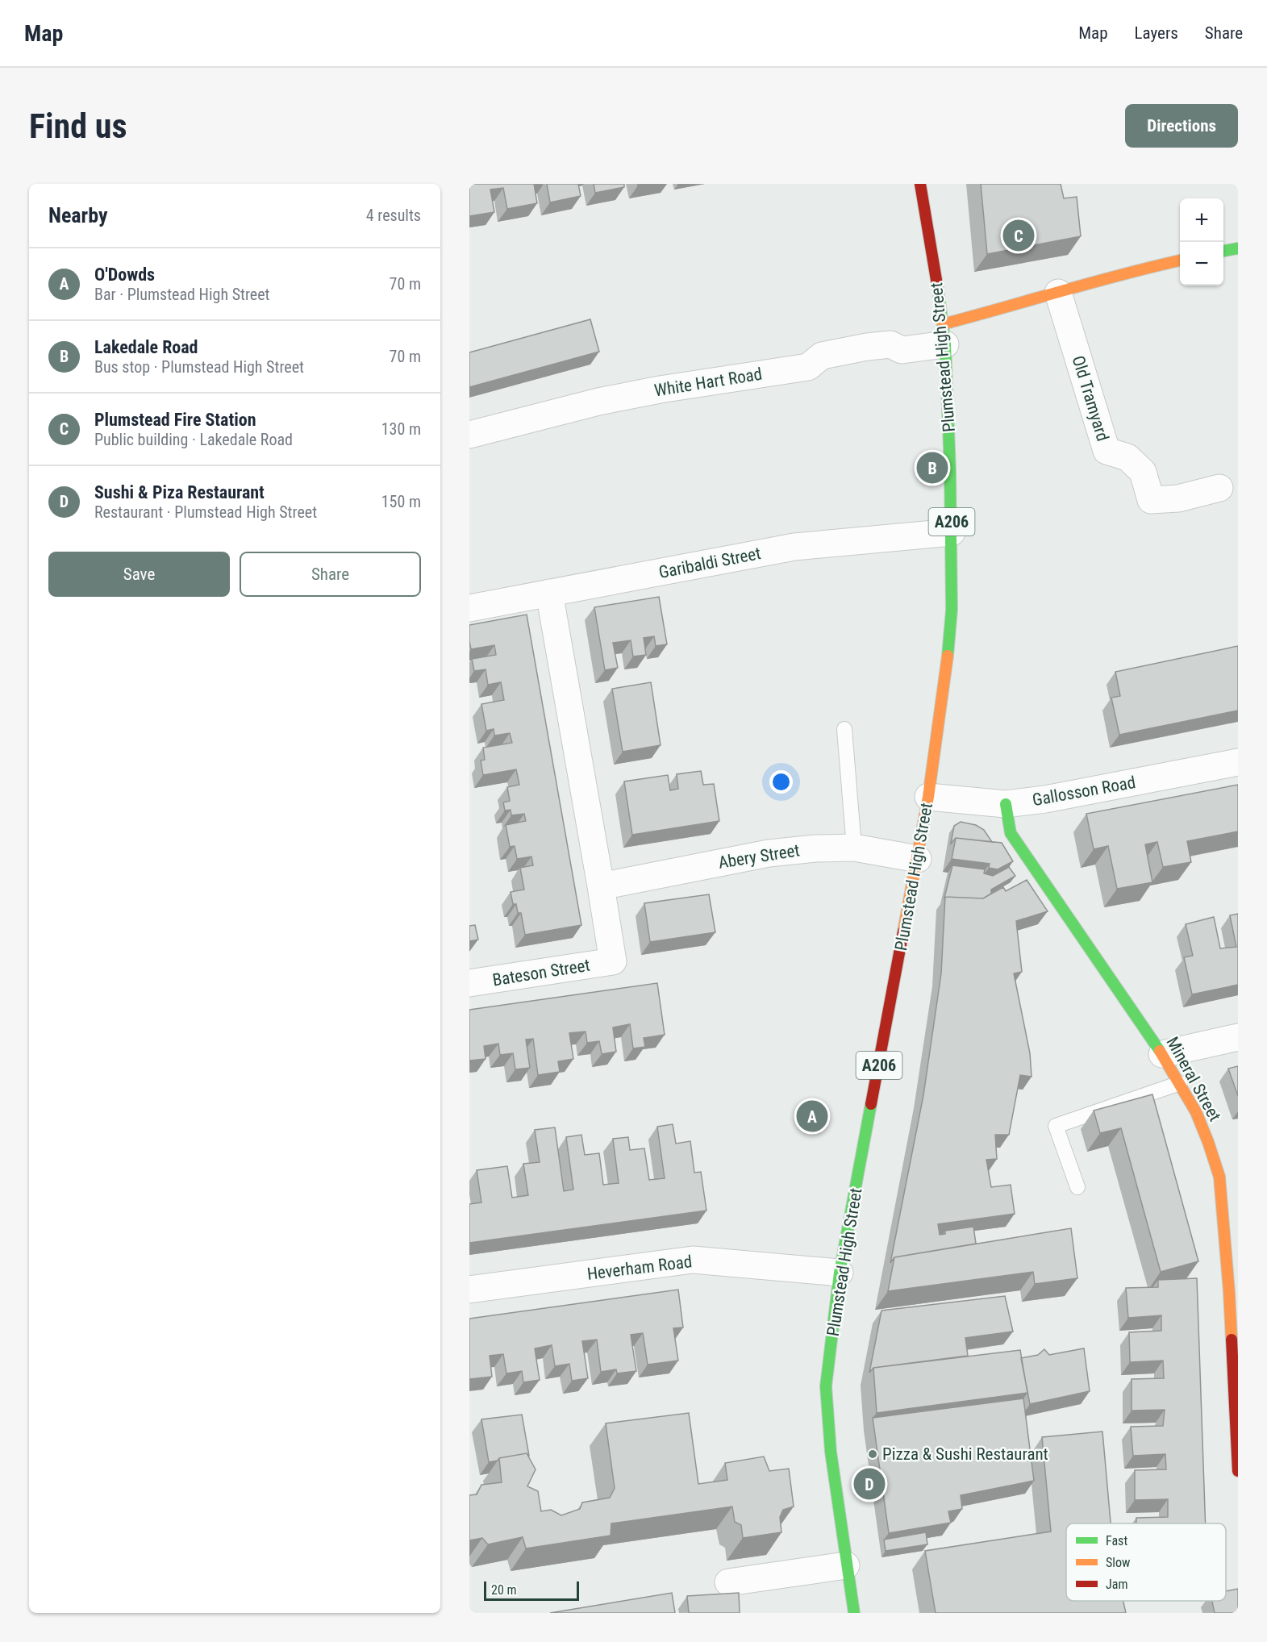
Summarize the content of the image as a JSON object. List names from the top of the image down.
{
  "streets": {
    "main road": ["Plumstead High Street", "A206", "Mineral Street"],
    "street": [
      "White Hart Road",
      "Old Tramyard",
      "Garibaldi Street",
      "Gallosson Road",
      "Abery Street",
      "Bateson Street",
      "Heverham Road"
    ]
  },
  "crossings": [
    ["Plumstead High Street", "White Hart Road"],
    ["Plumstead High Street", "Garibaldi Street"],
    ["Plumstead High Street", "Gallosson Road"],
    ["Plumstead High Street", "Abery Street"],
    ["Plumstead High Street", "Heverham Road"],
    ["Gallosson Road", "Mineral Street"],
    ["Abery Street", "Bateson Street"]
  ],
  "places": ["Pizza & Sushi Restaurant"],
  "legend": ["Fast", "Slow", "Jam"],
  "scale_bar": "20 m",
  "page": {
    "header": "Map",
    "nav": ["Map", "Layers", "Share"],
    "buttons": [
      "Directions",
      ["Save", "Share"]
    ],
    "title": "Find us",
    "heading": ["Nearby", "4 results"],
    "map_buttons": ["+", "−"],
    "pins": [
      "C",
      "B",
      "A",
      "D"
    ],
    "list": [
      {
        "mark": "A",
        "name": "O'Dowds",
        "note": "Bar · Plumstead High Street",
        "value": "70 m"
      },
      {
        "mark": "B",
        "name": "Lakedale Road",
        "note": "Bus stop · Plumstead High Street",
        "value": "70 m"
      },
      {
        "mark": "C",
        "name": "Plumstead Fire Station",
        "note": "Public building · Lakedale Road",
        "value": "130 m"
      },
      {
        "mark": "D",
        "name": "Sushi & Piza Restaurant",
        "note": "Restaurant · Plumstead High Street",
        "value": "150 m"
      }
    ],
    "scale": "20 m"
  }
}
